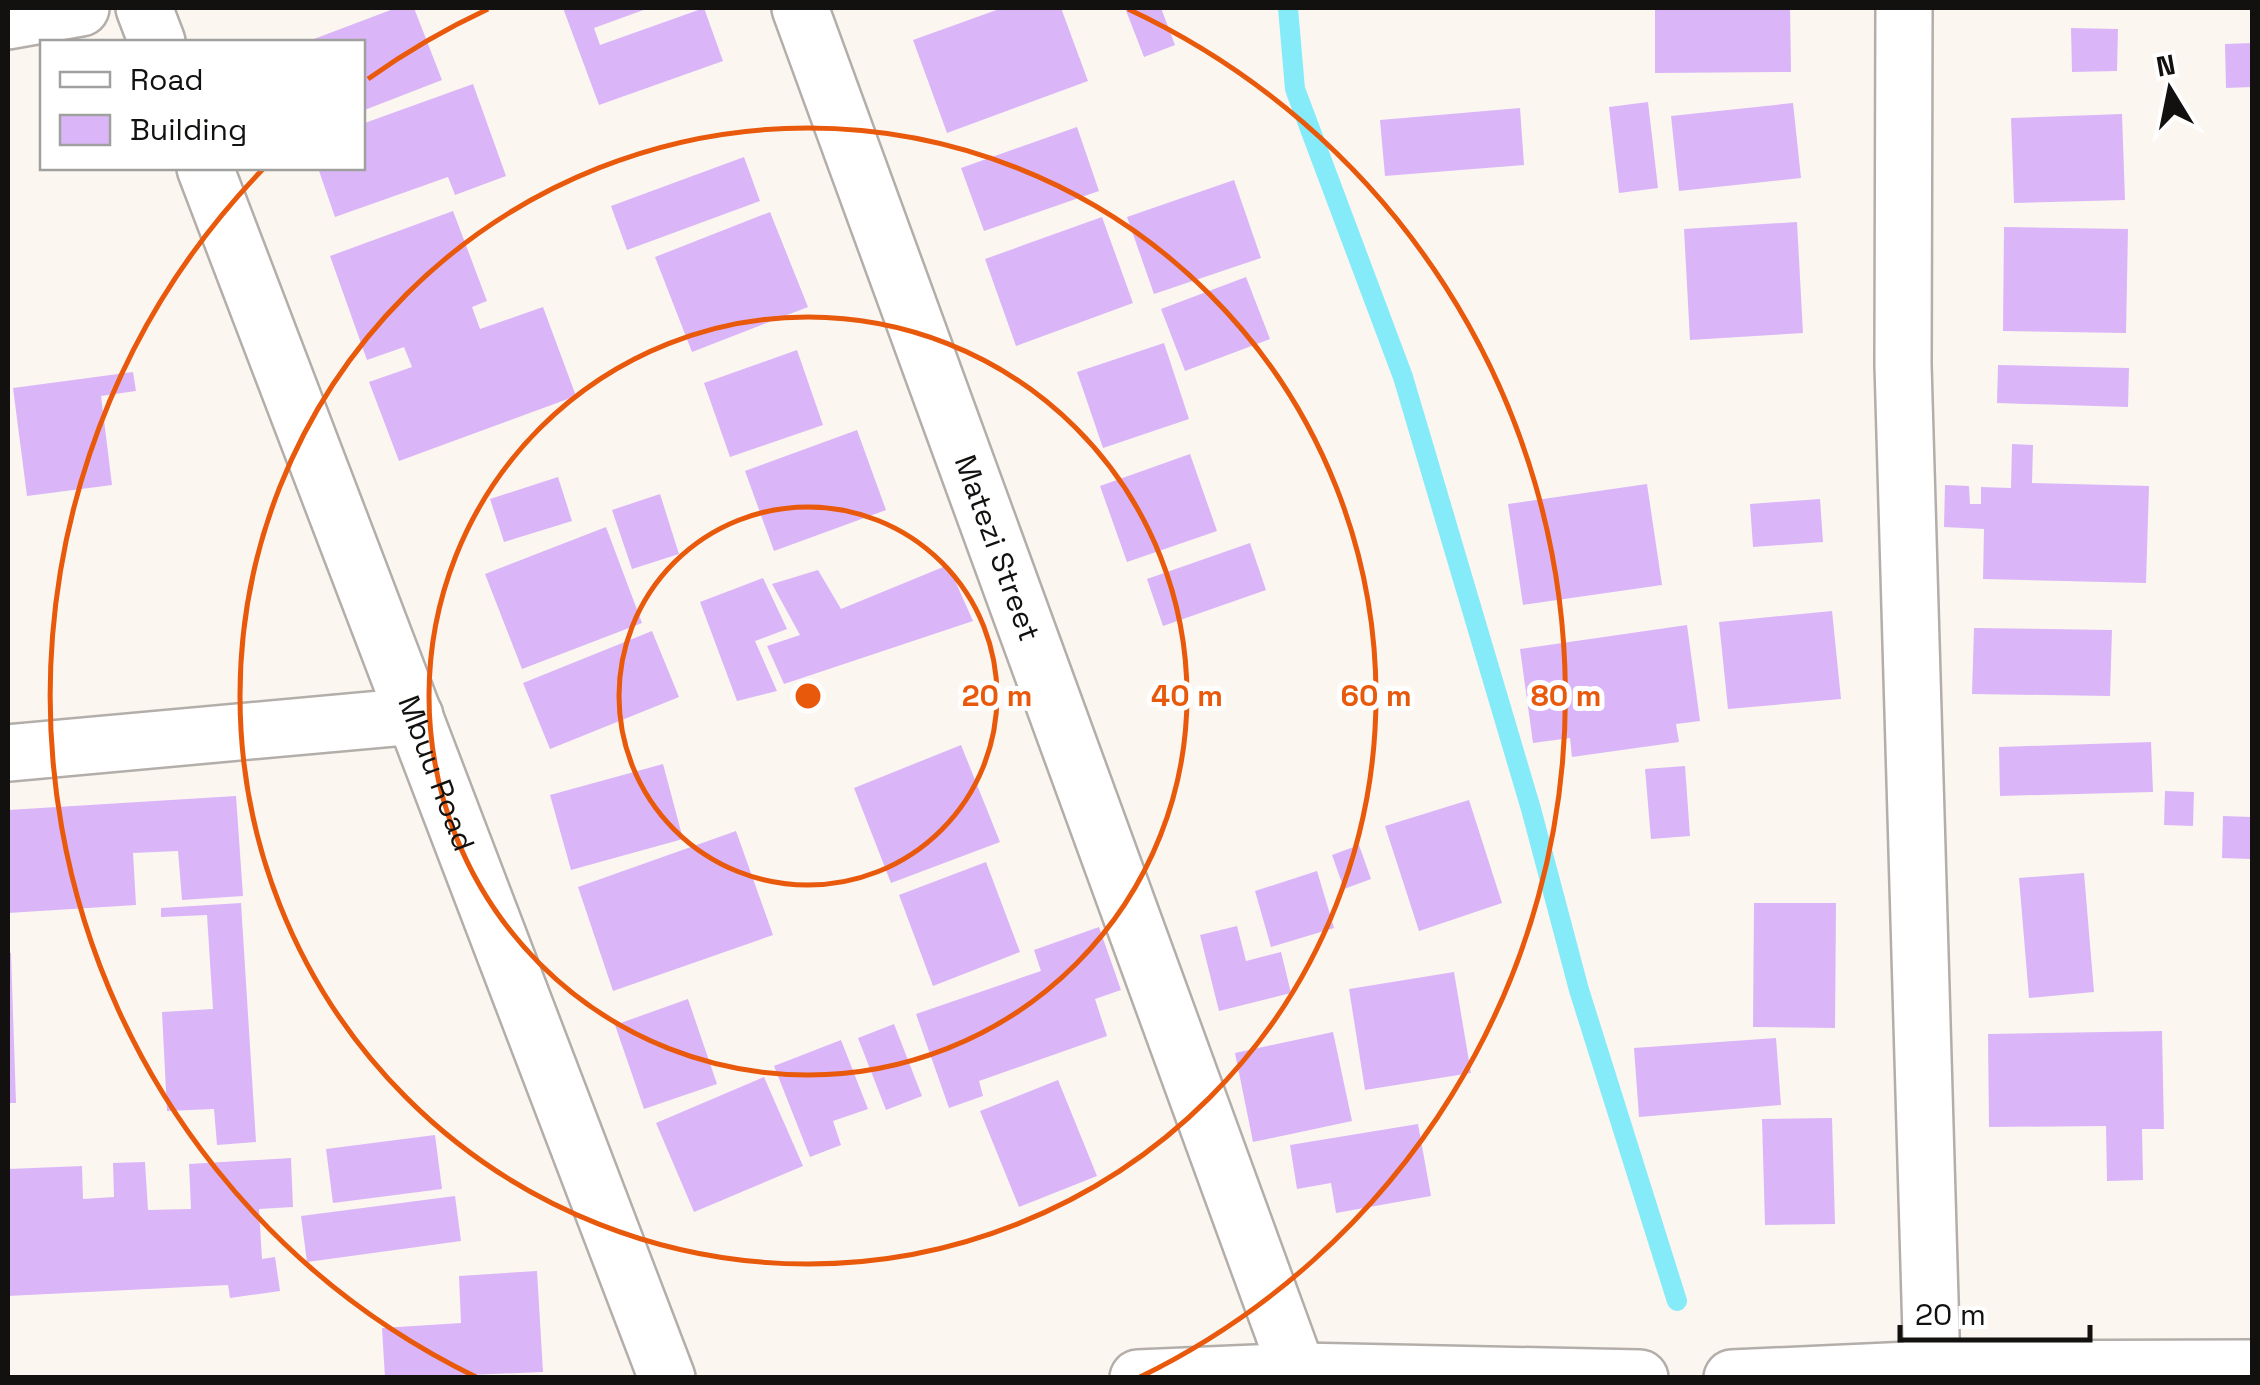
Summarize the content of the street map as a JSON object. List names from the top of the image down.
{
  "streets": {
    "street": ["Matezi Street", "Mbuu Road"]
  },
  "legend": ["Road", "Building"],
  "scale_bar": "20 m",
  "north": "top",
  "rings": [
    "20 m",
    "40 m",
    "60 m",
    "80 m"
  ]
}
